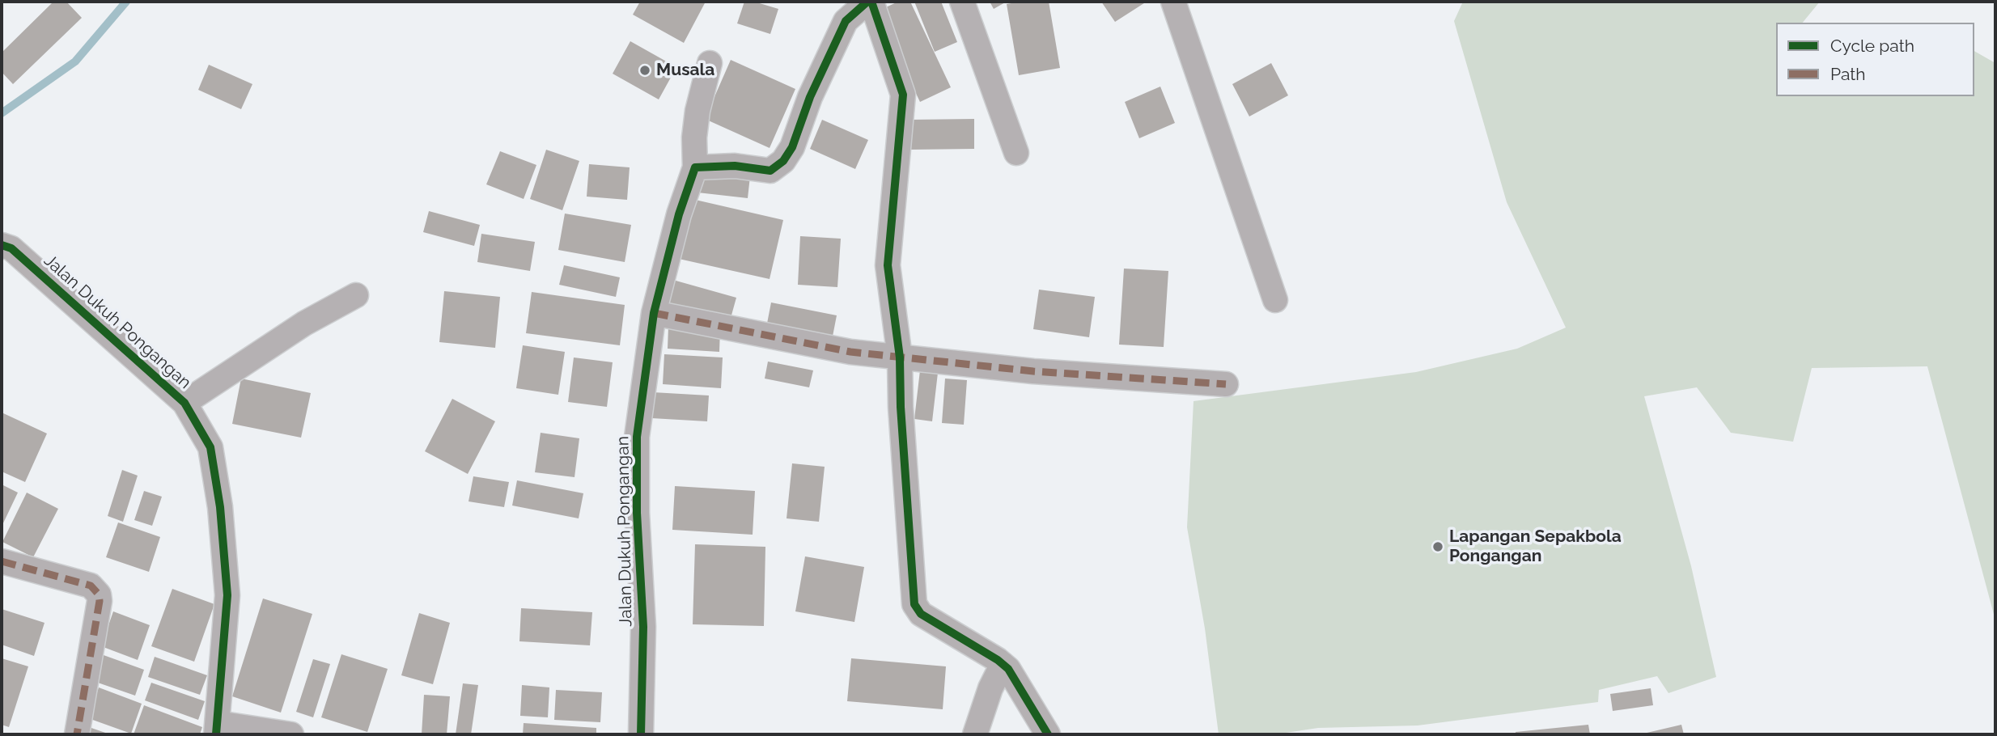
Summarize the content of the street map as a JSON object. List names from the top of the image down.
{
  "streets": {
    "street": ["Jalan Dukuh Pongangan"]
  },
  "places": ["Musala", "Lapangan Sepakbola Pongangan"],
  "legend": ["Cycle path", "Path"]
}
